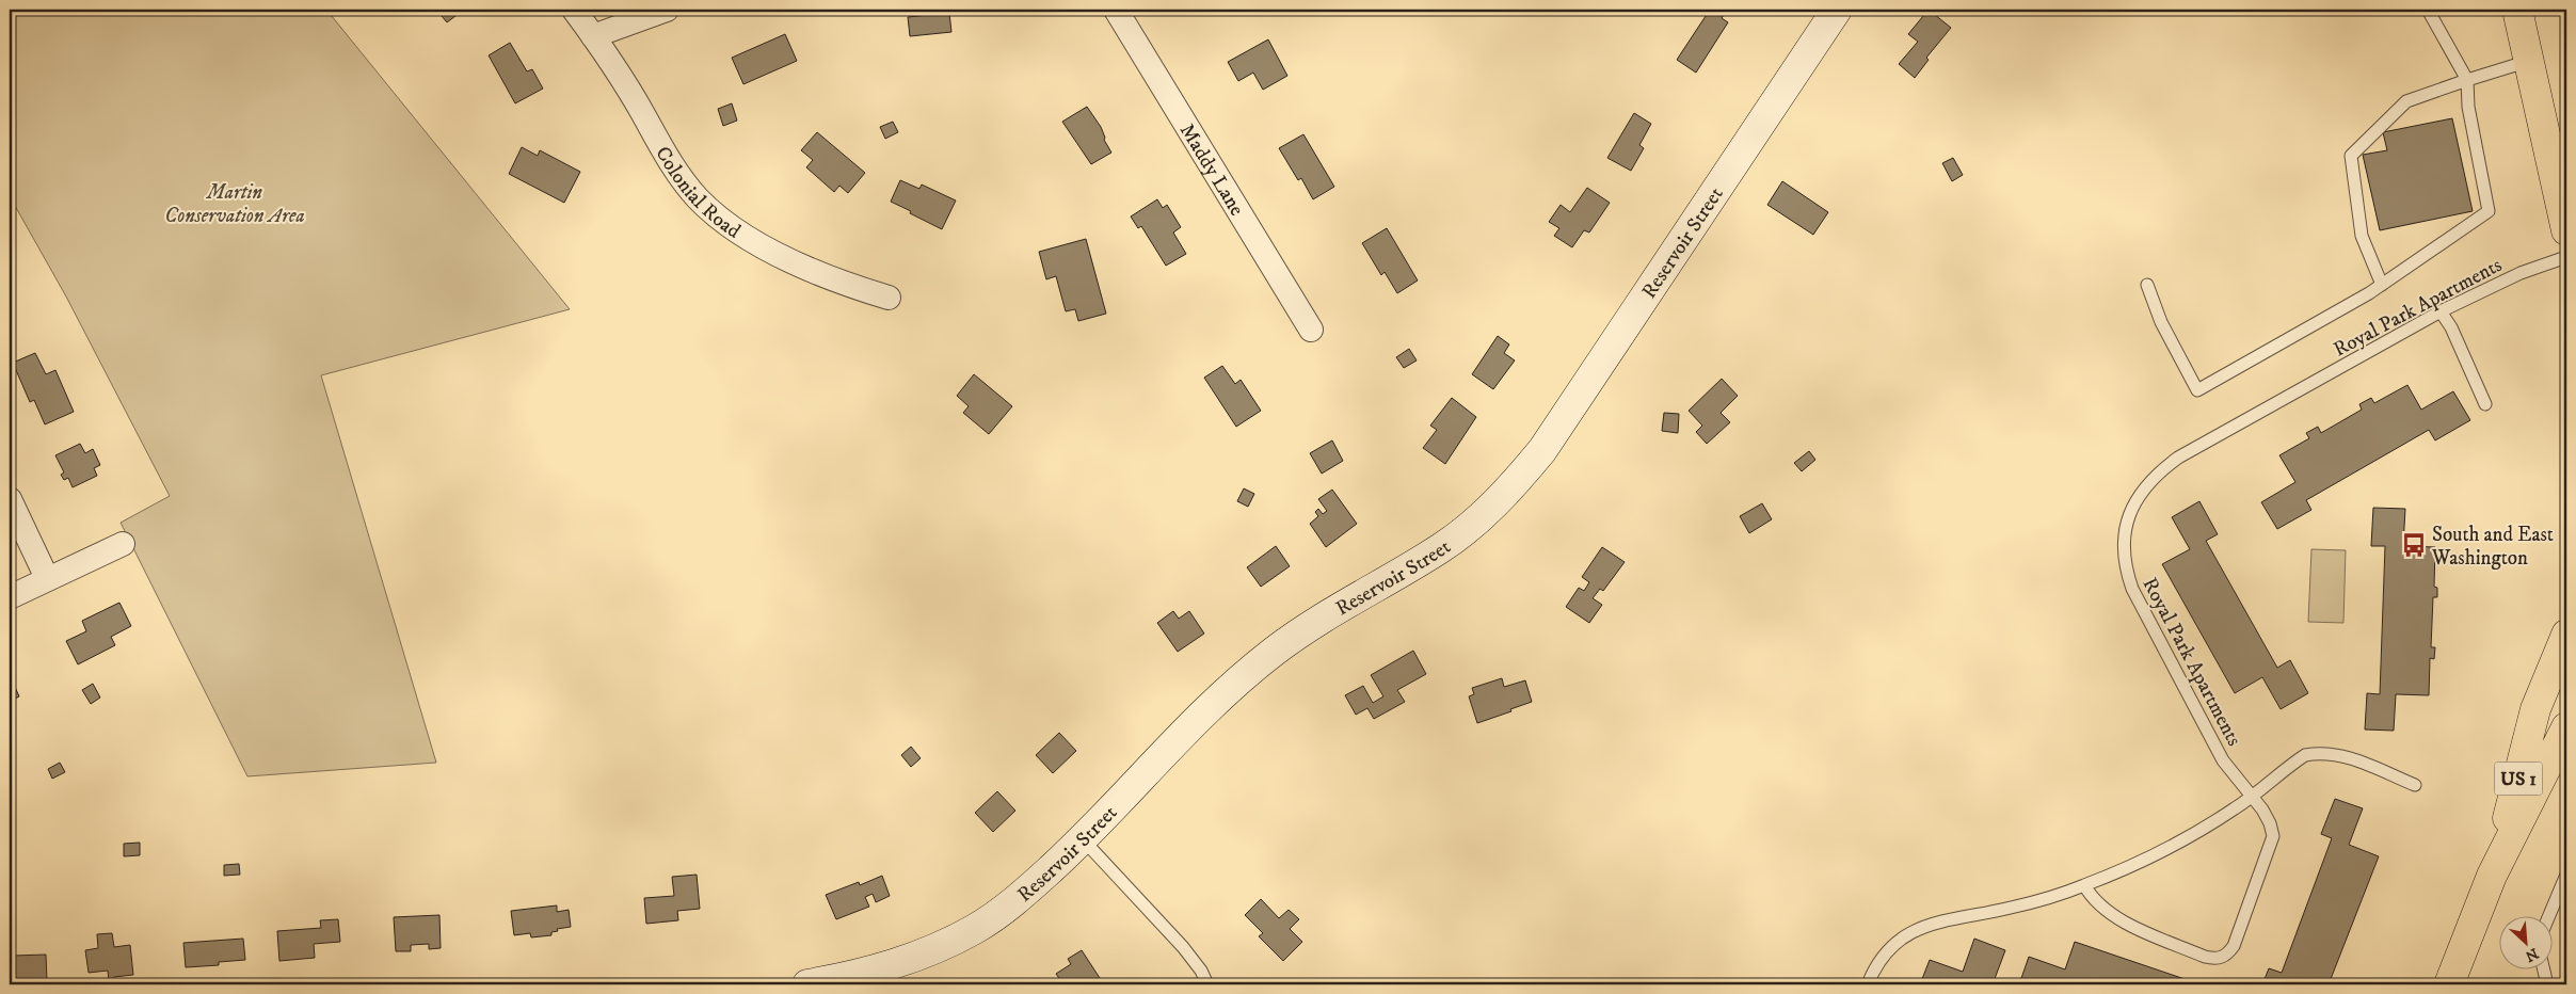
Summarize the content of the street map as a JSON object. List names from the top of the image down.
{
  "streets": {
    "main road": ["US 1"],
    "street": ["Maddy Lane", "Colonial Road", "Reservoir Street"],
    "lane": ["Royal Park Apartments"]
  },
  "parks": ["Martin Conservation Area"],
  "places": {
    "bus stop": ["South and East Washington"]
  },
  "north": "bottom right"
}
